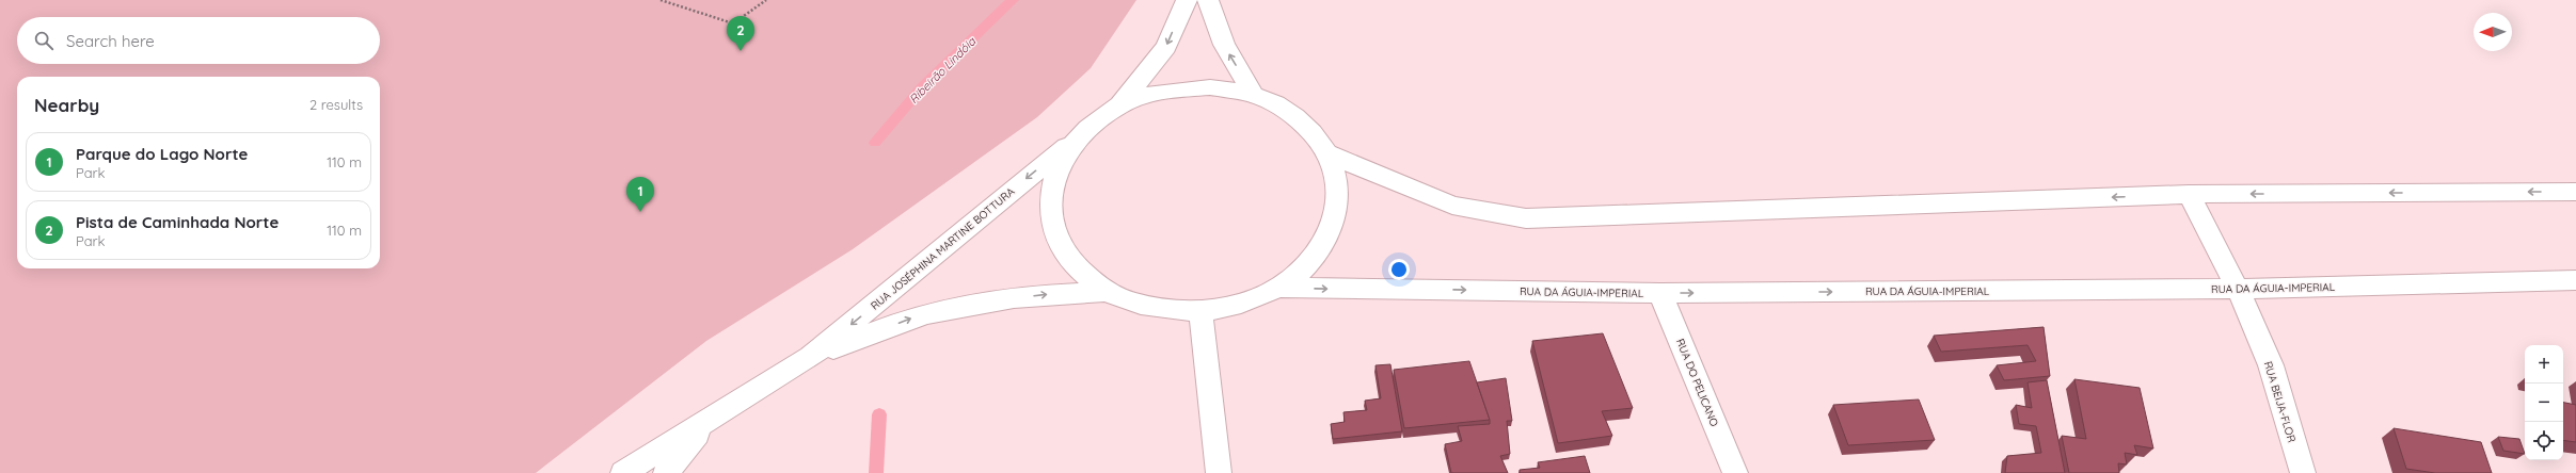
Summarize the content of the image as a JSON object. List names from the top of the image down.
{
  "streets": {
    "street": [
      "RUA JOSÉPHINA MARTINE BOTTURA",
      "RUA DA ÁGUIA-IMPERIAL",
      "RUA DO PELICANO",
      "RUA BEIJA-FLOR"
    ]
  },
  "crossings": [
    ["RUA DA ÁGUIA-IMPERIAL", "RUA DO PELICANO"],
    ["RUA DA ÁGUIA-IMPERIAL", "RUA BEIJA-FLOR"]
  ],
  "water": ["Ribeirão Lindóia"],
  "north": "left",
  "page": {
    "pins": ["2", "1"],
    "search": "Search here",
    "heading": ["Nearby", "2 results"],
    "list": [
      {
        "mark": "1",
        "name": "Parque do Lago Norte",
        "note": "Park",
        "value": "110 m"
      },
      {
        "mark": "2",
        "name": "Pista de Caminhada Norte",
        "note": "Park",
        "value": "110 m"
      }
    ],
    "map_buttons": ["+", "−"]
  }
}
